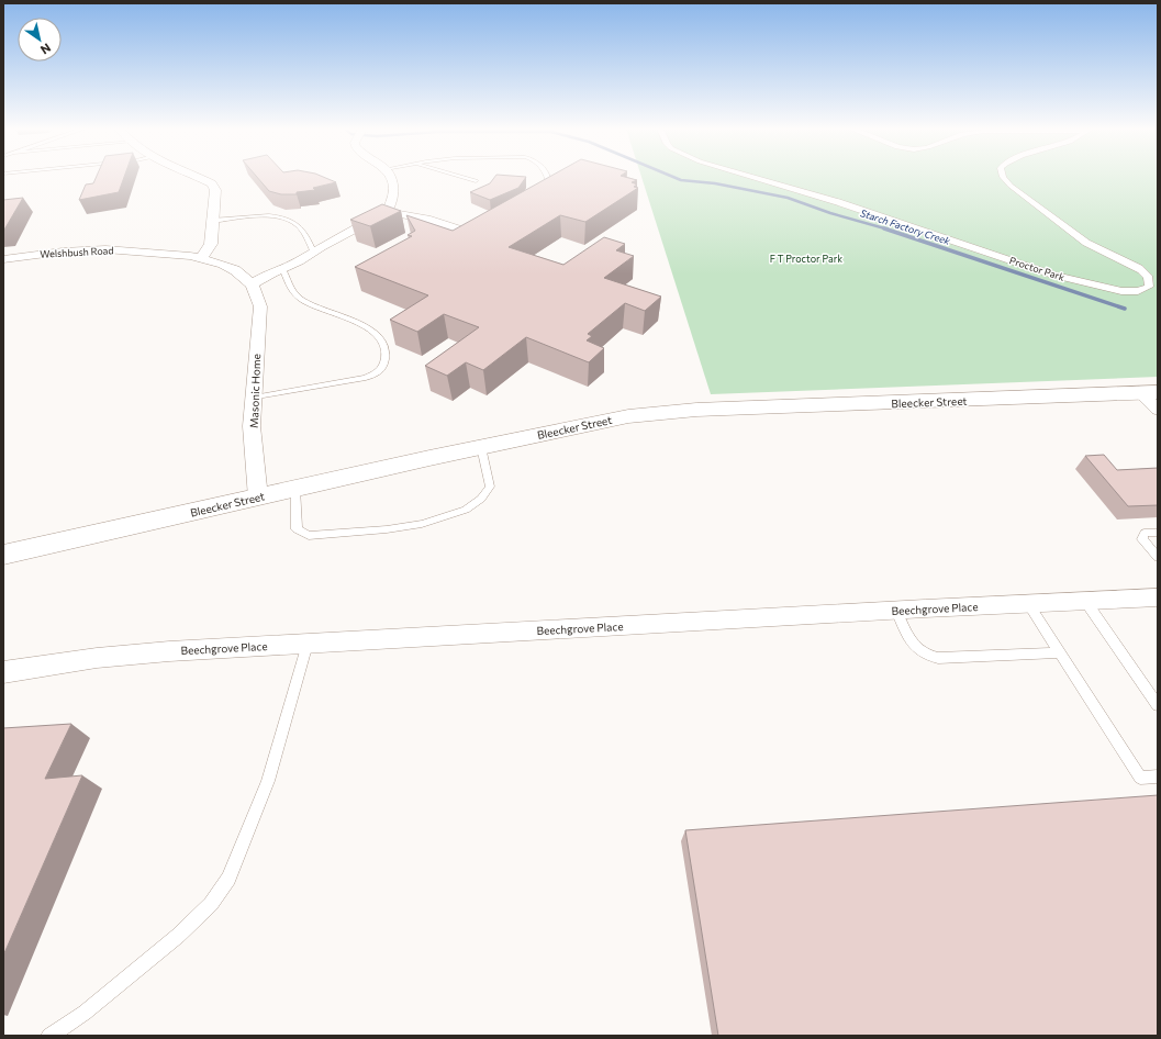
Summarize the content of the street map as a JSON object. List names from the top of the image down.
{
  "streets": {
    "street": [
      "Welshbush Road",
      "Proctor Park",
      "Masonic Home",
      "Bleecker Street",
      "Beechgrove Place"
    ]
  },
  "crossings": [
    ["Welshbush Road", "Masonic Home"],
    ["Masonic Home", "Bleecker Street"]
  ],
  "water": ["Starch Factory Creek"],
  "parks": ["F T Proctor Park"],
  "north": "bottom right"
}
